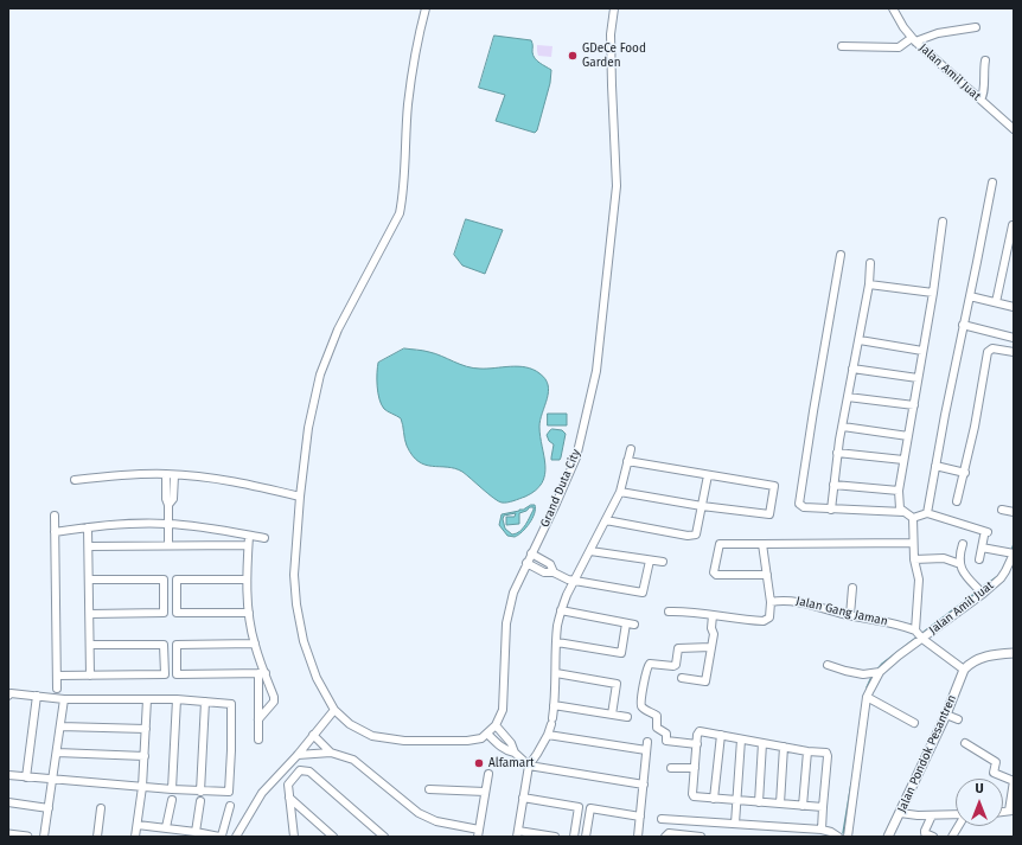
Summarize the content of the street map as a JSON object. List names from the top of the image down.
{
  "streets": {
    "street": [
      "Jalan Amil Juat",
      "Grand Duta City",
      "Jalan Gang Jaman",
      "Jalan Pondok Pesantren"
    ]
  },
  "crossings": [
    ["Jalan Amil Juat", "Jalan Gang Jaman"],
    ["Jalan Gang Jaman", "Jalan Pondok Pesantren"]
  ],
  "places": ["GDeCe Food Garden", "Alfamart"],
  "north": "top"
}
